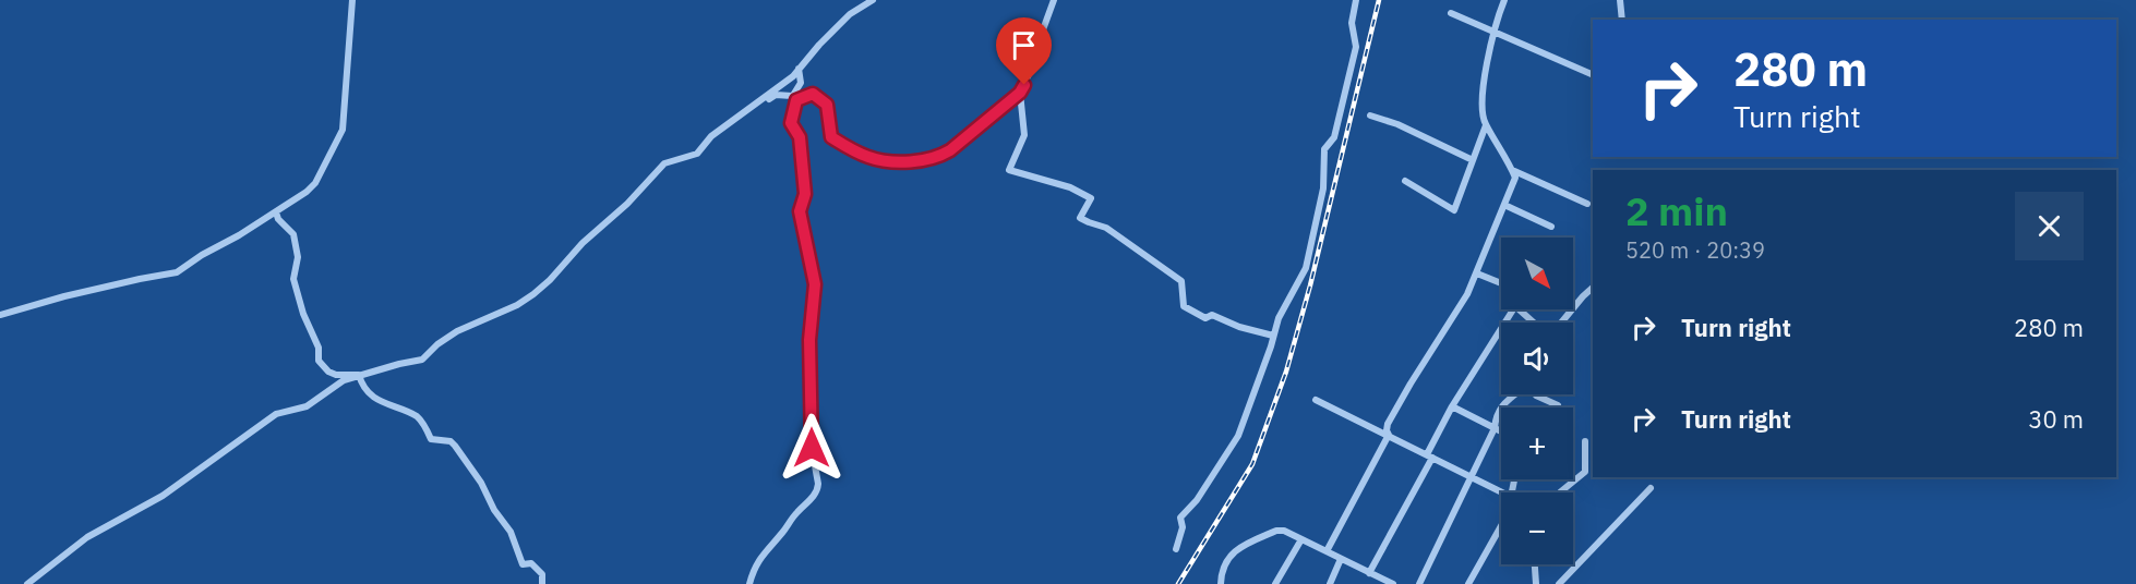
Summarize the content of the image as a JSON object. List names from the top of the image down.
{
  "north": "bottom right",
  "page": {
    "turn": ["280 m", "Turn right"],
    "heading": ["2 min", "520 m · 20:39"],
    "map_buttons": ["+", "−"],
    "list": [
      {
        "name": "Turn right",
        "value": "280 m"
      },
      {
        "name": "Turn right",
        "value": "30 m"
      }
    ]
  }
}
